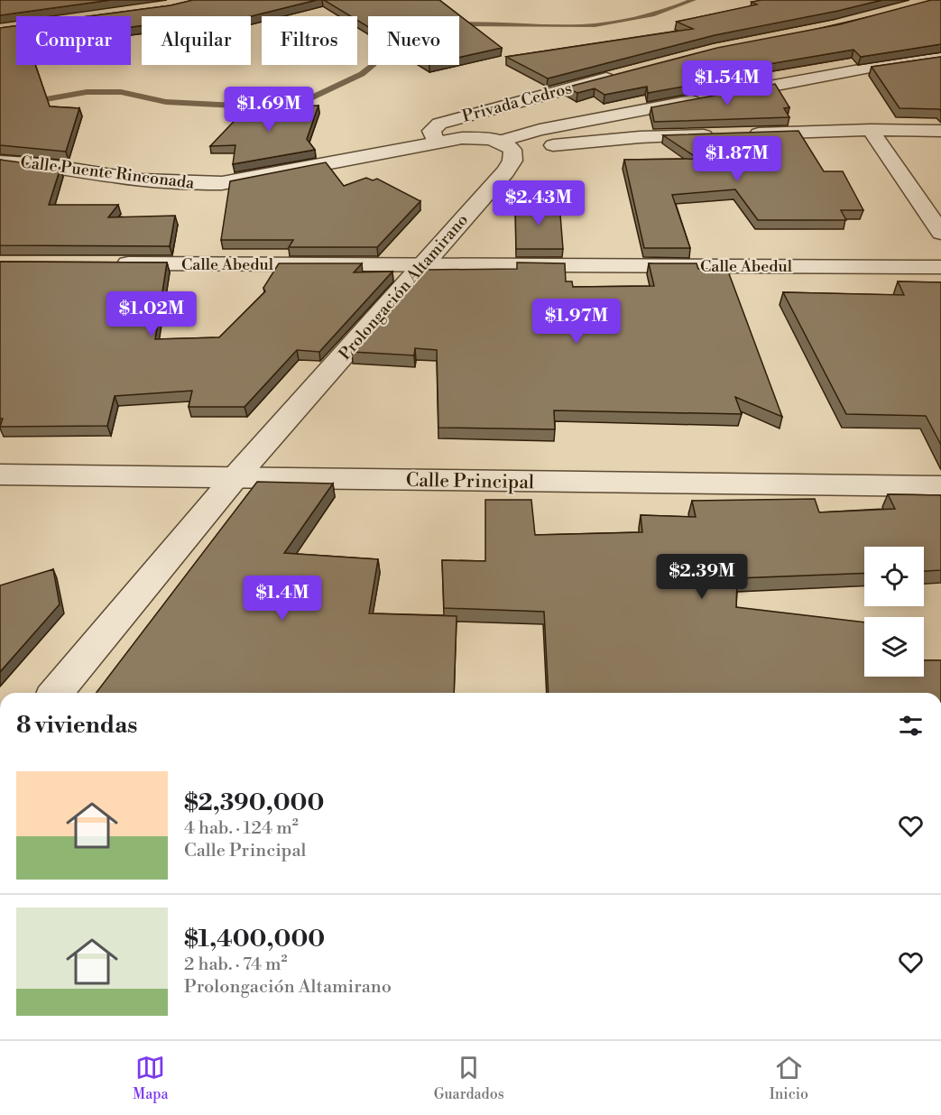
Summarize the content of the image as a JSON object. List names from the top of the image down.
{
  "streets": {
    "street": [
      "Privada Cedros",
      "Calle Puente Rinconada",
      "Calle Abedul",
      "Prolongación Altamirano",
      "Calle Principal"
    ]
  },
  "crossings": [
    ["Privada Cedros", "Calle Puente Rinconada"],
    ["Calle Puente Rinconada", "Prolongación Altamirano"],
    ["Calle Abedul", "Prolongación Altamirano"],
    ["Prolongación Altamirano", "Calle Principal"]
  ],
  "page": {
    "chip": [
      "Comprar",
      "Alquilar",
      "Filtros",
      "Nuevo"
    ],
    "price": [
      "$1.54M",
      "$1.69M",
      "$1.87M",
      "$2.43M",
      "$1.02M",
      "$1.97M",
      "$2.39M",
      "$1.4M"
    ],
    "heading": "8 viviendas",
    "list": [
      {
        "name": "$2,390,000",
        "note": "4 hab. · 124 m² · Calle Principal"
      },
      {
        "name": "$1,400,000",
        "note": "2 hab. · 74 m² · Prolongación Altamirano"
      }
    ],
    "tabs": ["Mapa", "Guardados", "Inicio"]
  }
}
